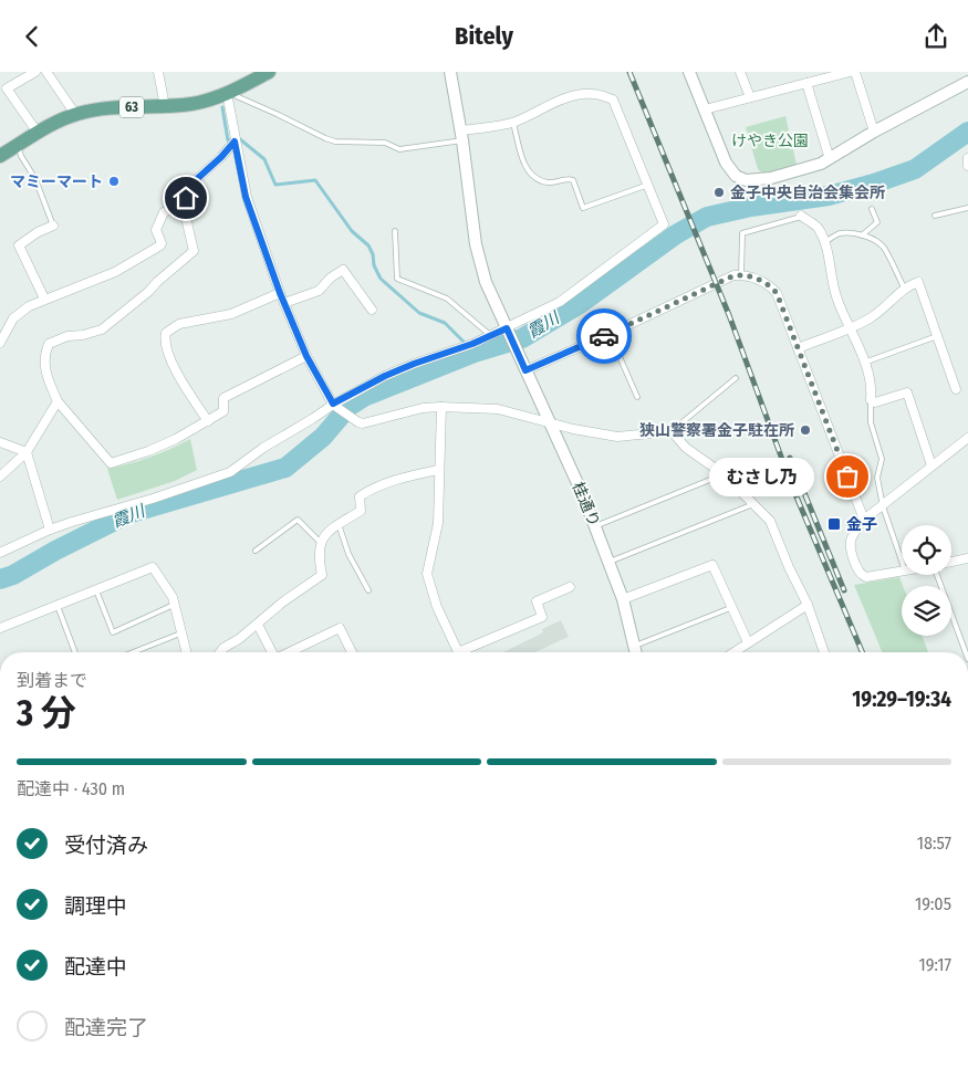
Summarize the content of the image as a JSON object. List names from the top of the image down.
{
  "streets": {
    "main road": ["63"],
    "street": ["桂通り"]
  },
  "water": ["霞川"],
  "parks": ["けやき公園"],
  "places": {
    "other": [
      "マミーマート",
      "金子中央自治会集会所",
      "狭山警察署金子駐在所",
      "むさし乃"
    ],
    "transit": ["金子"]
  },
  "page": {
    "header": "Bitely",
    "bubble": "むさし乃",
    "heading": ["3 分", "到着まで", "19:29–19:34"],
    "bar": "配達中 · 430 m",
    "list": [
      ["受付済み", "18:57"],
      ["調理中", "19:05"],
      ["配達中", "19:17"],
      "配達完了"
    ]
  }
}
